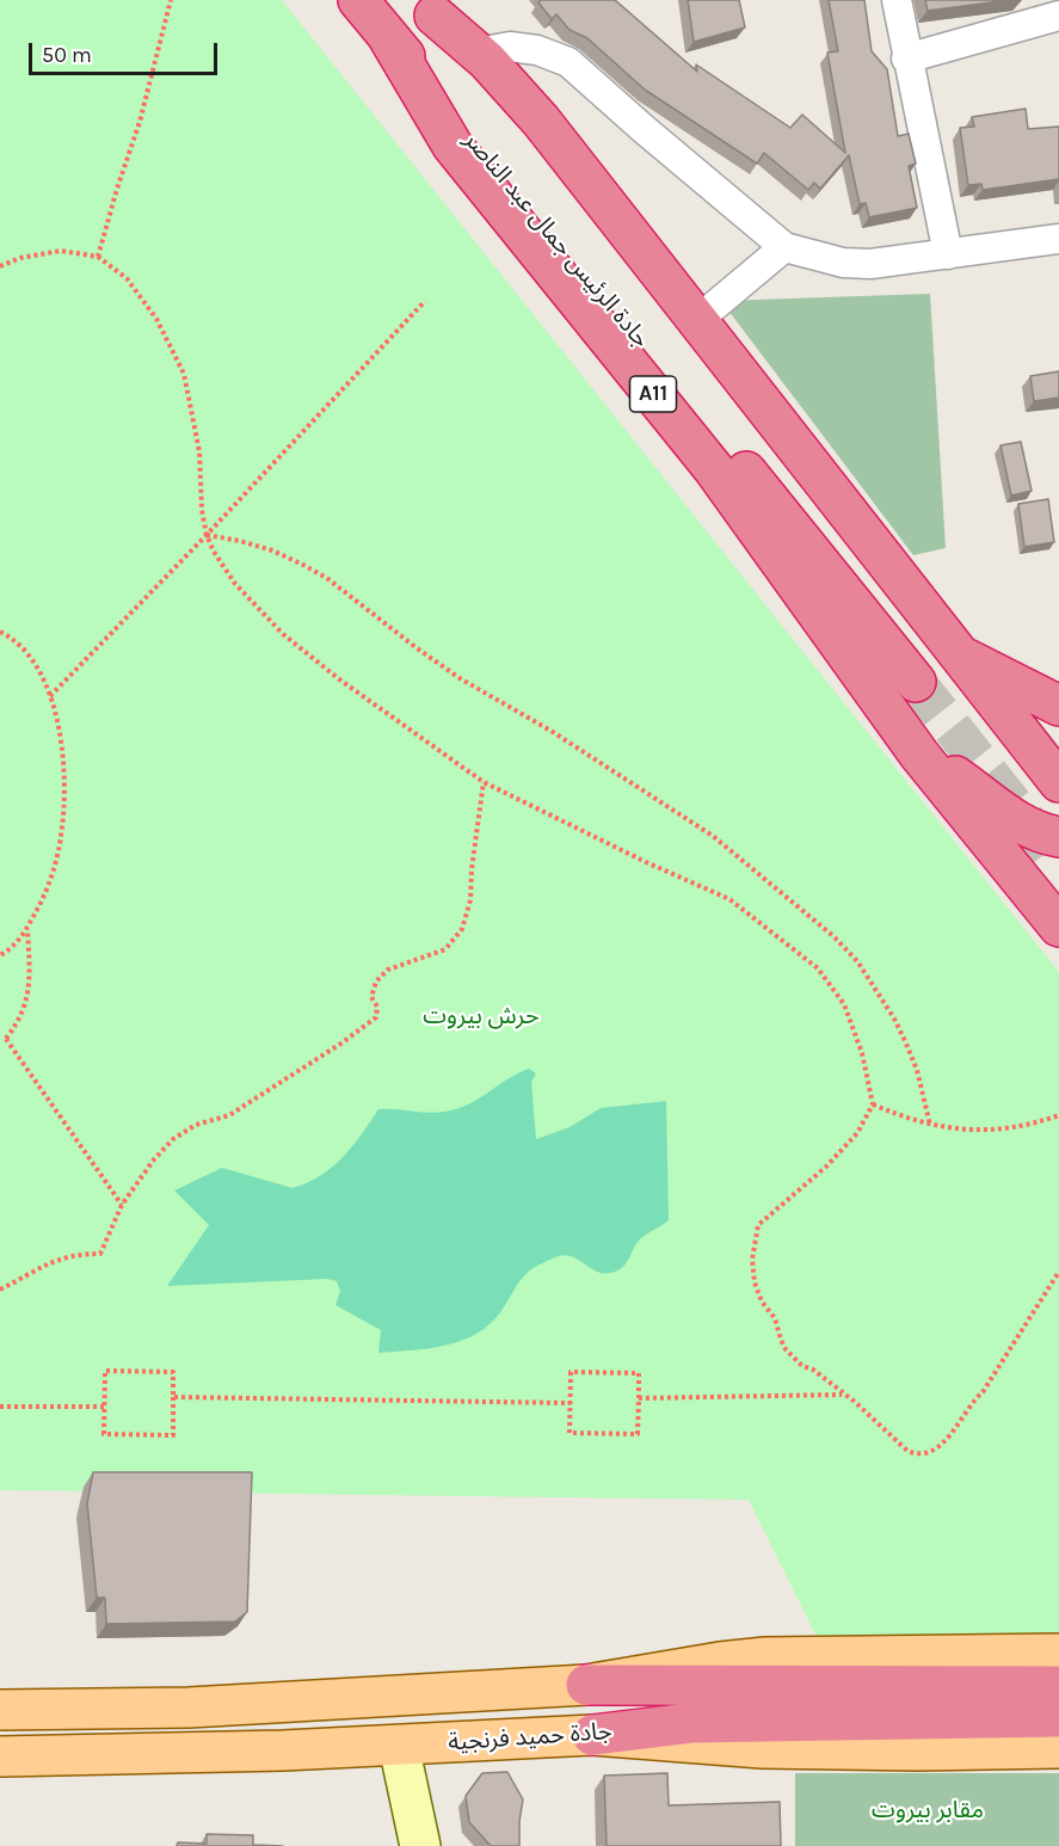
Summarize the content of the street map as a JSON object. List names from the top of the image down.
{
  "streets": {
    "highway": ["جادة الرئيس جمال عبد الناصر", "A11", "جادة حميد فرنجية"]
  },
  "crossings": [
    ["جادة الرئيس جمال عبد الناصر", "A11"]
  ],
  "parks": ["حرش بيروت", "مقابر بيروت"],
  "scale_bar": "50 m"
}
